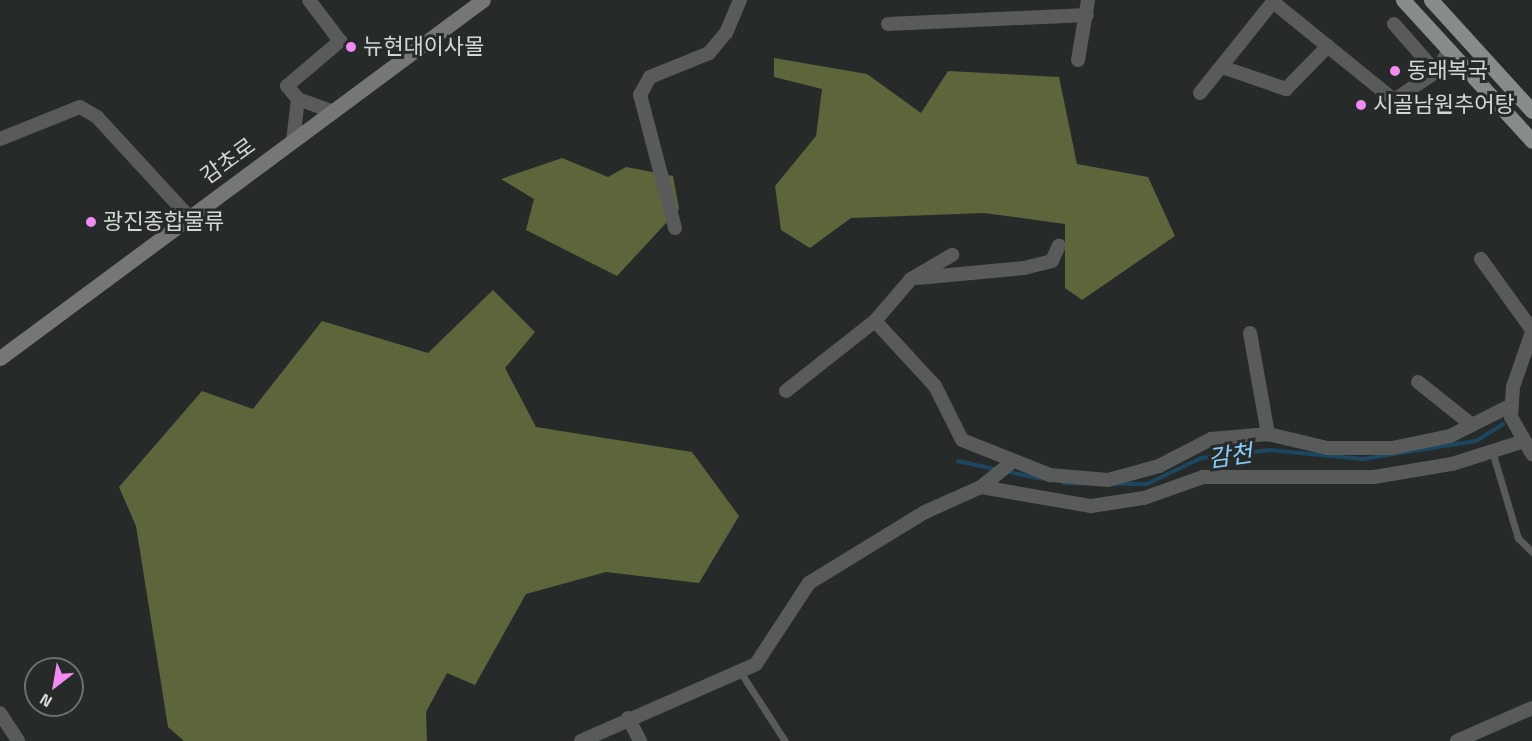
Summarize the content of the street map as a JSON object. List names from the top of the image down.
{
  "streets": {
    "main road": ["감초로"]
  },
  "water": ["감천"],
  "places": [
    "뉴현대이사몰",
    "동래복국",
    "시골남원추어탕",
    "광진종합물류"
  ],
  "north": "bottom left"
}
